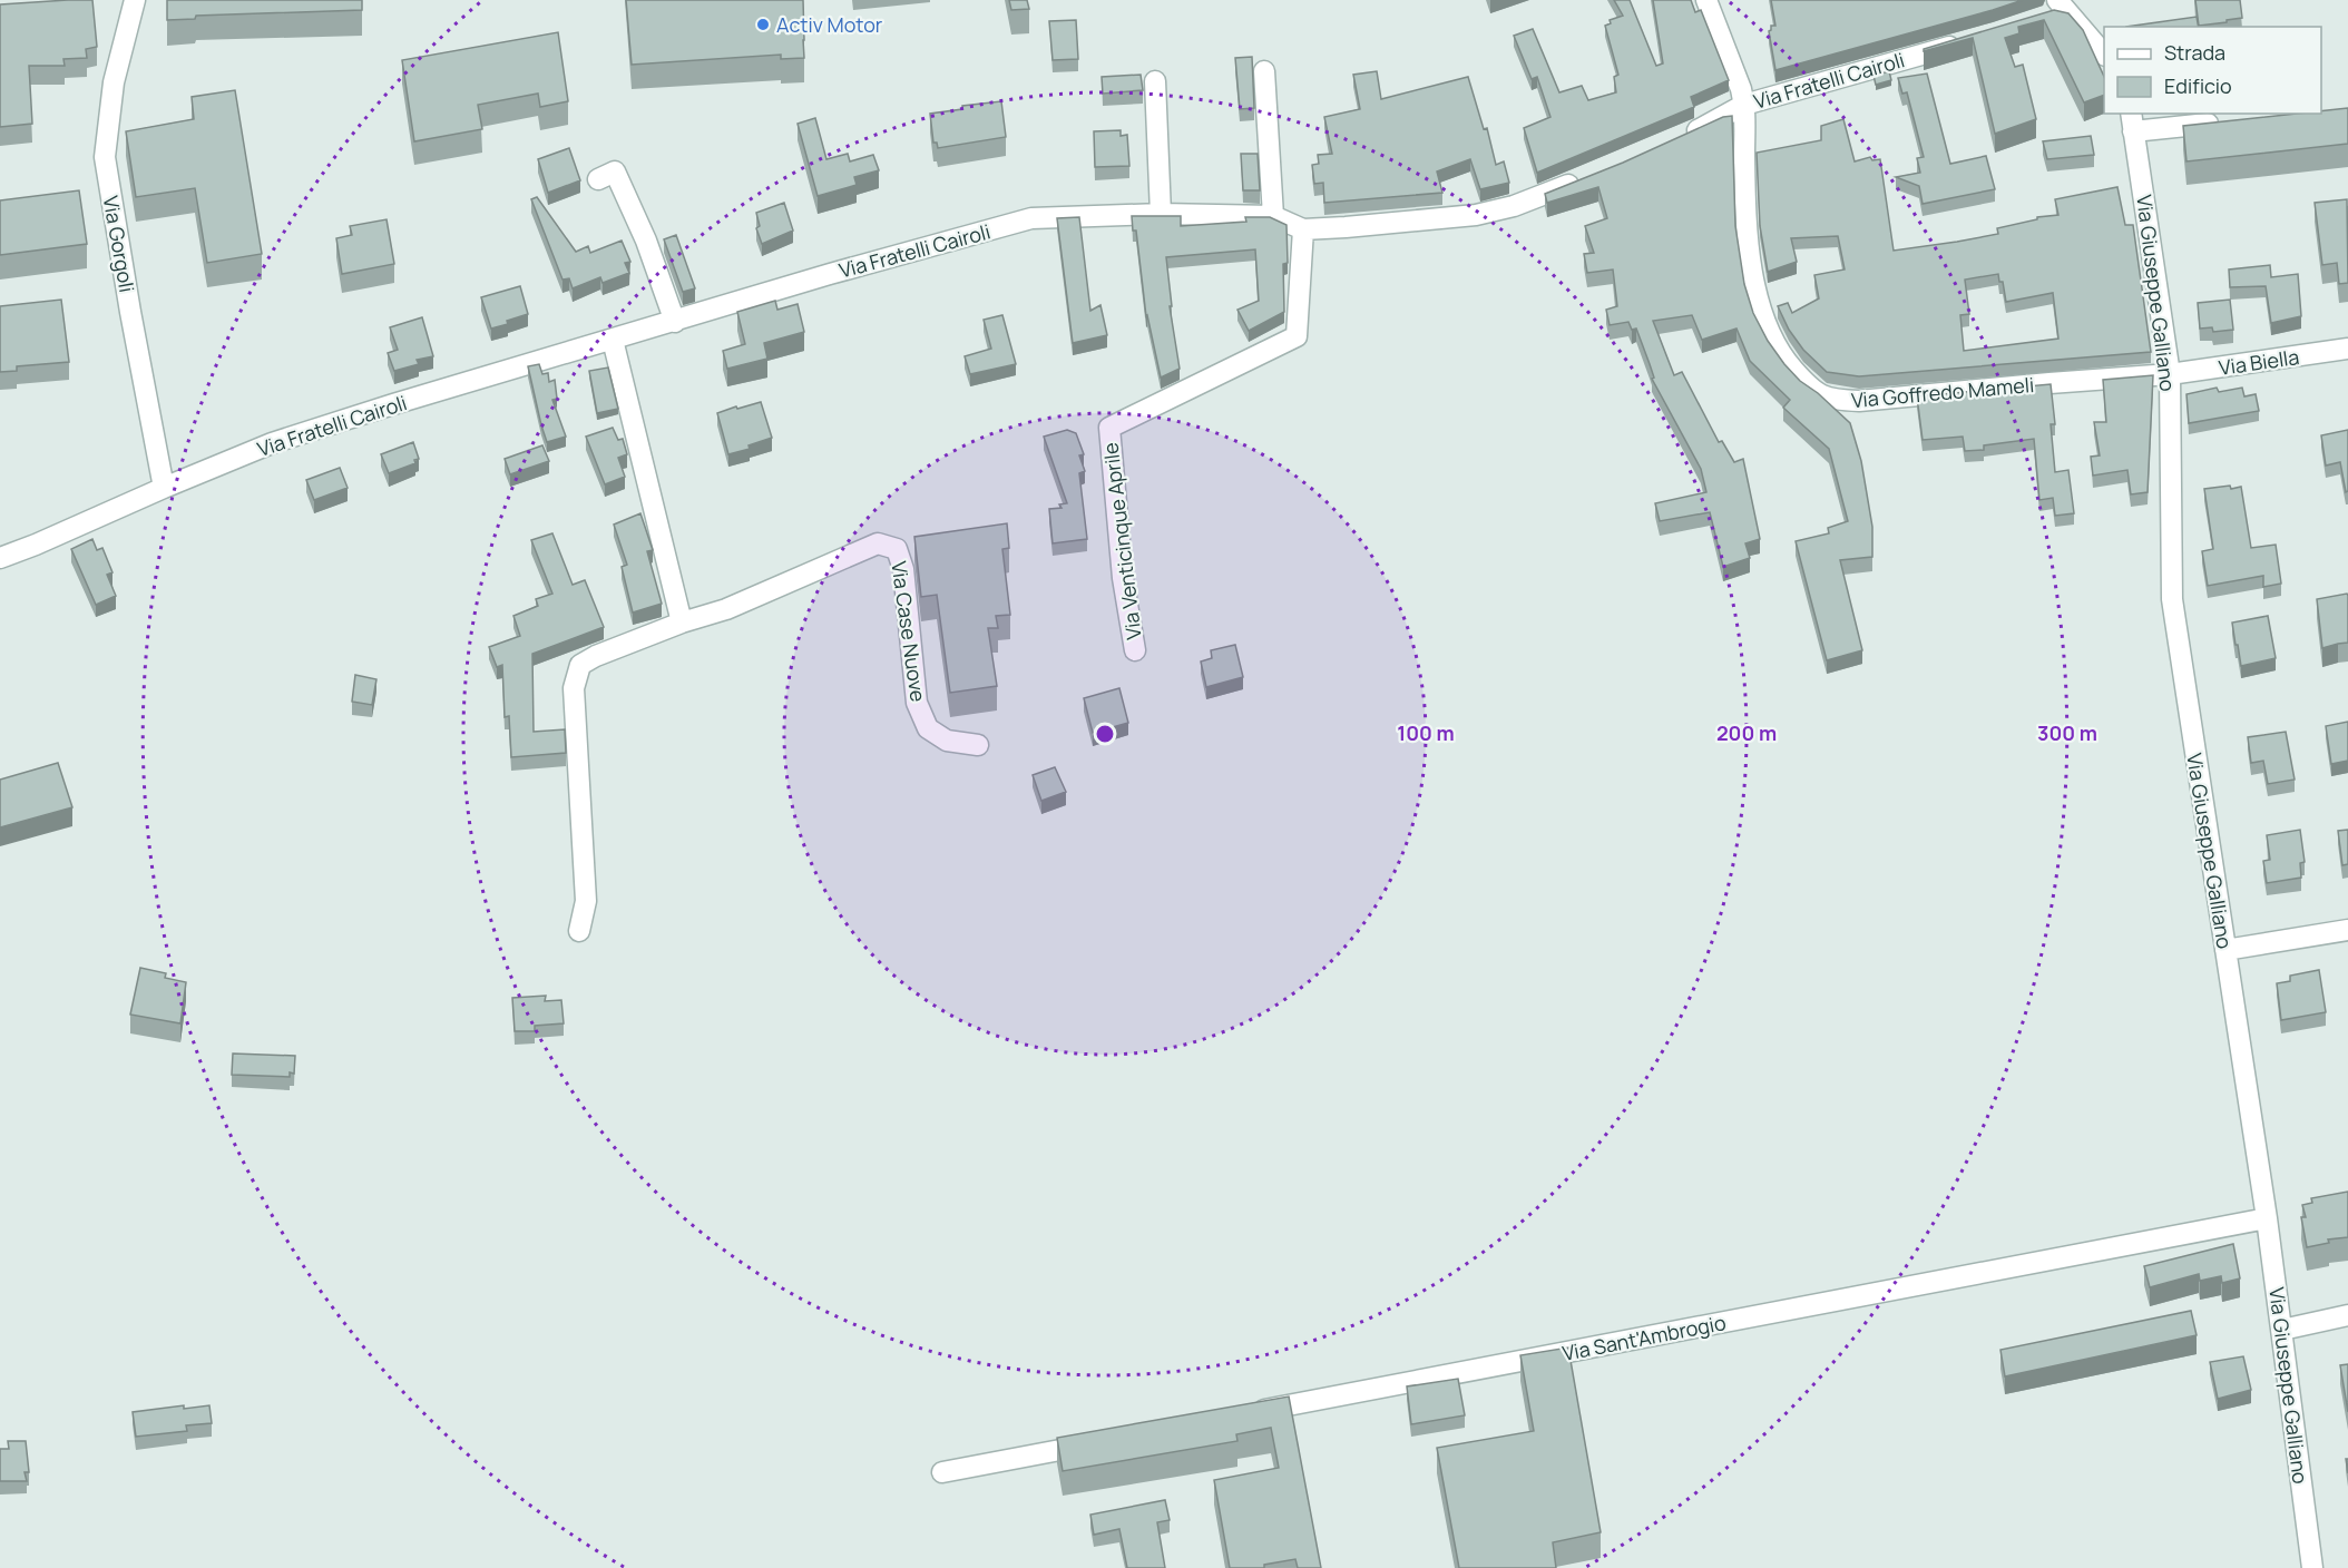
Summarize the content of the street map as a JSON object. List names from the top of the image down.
{
  "streets": {
    "street": [
      "Via Fratelli Cairoli",
      "Via Gorgoli",
      "Via Giuseppe Galliano",
      "Via Biella",
      "Via Goffredo Mameli",
      "Via Venticinque Aprile",
      "Via Case Nuove",
      "Via Sant'Ambrogio"
    ]
  },
  "crossings": [
    ["Via Fratelli Cairoli", "Via Gorgoli"],
    ["Via Fratelli Cairoli", "Via Goffredo Mameli"],
    ["Via Fratelli Cairoli", "Via Venticinque Aprile"],
    ["Via Giuseppe Galliano", "Via Biella"],
    ["Via Giuseppe Galliano", "Via Goffredo Mameli"],
    ["Via Giuseppe Galliano", "Via Sant'Ambrogio"],
    ["Via Biella", "Via Goffredo Mameli"]
  ],
  "places": ["Activ Motor"],
  "legend": ["Strada", "Edificio"],
  "rings": ["100 m", "200 m", "300 m"]
}
